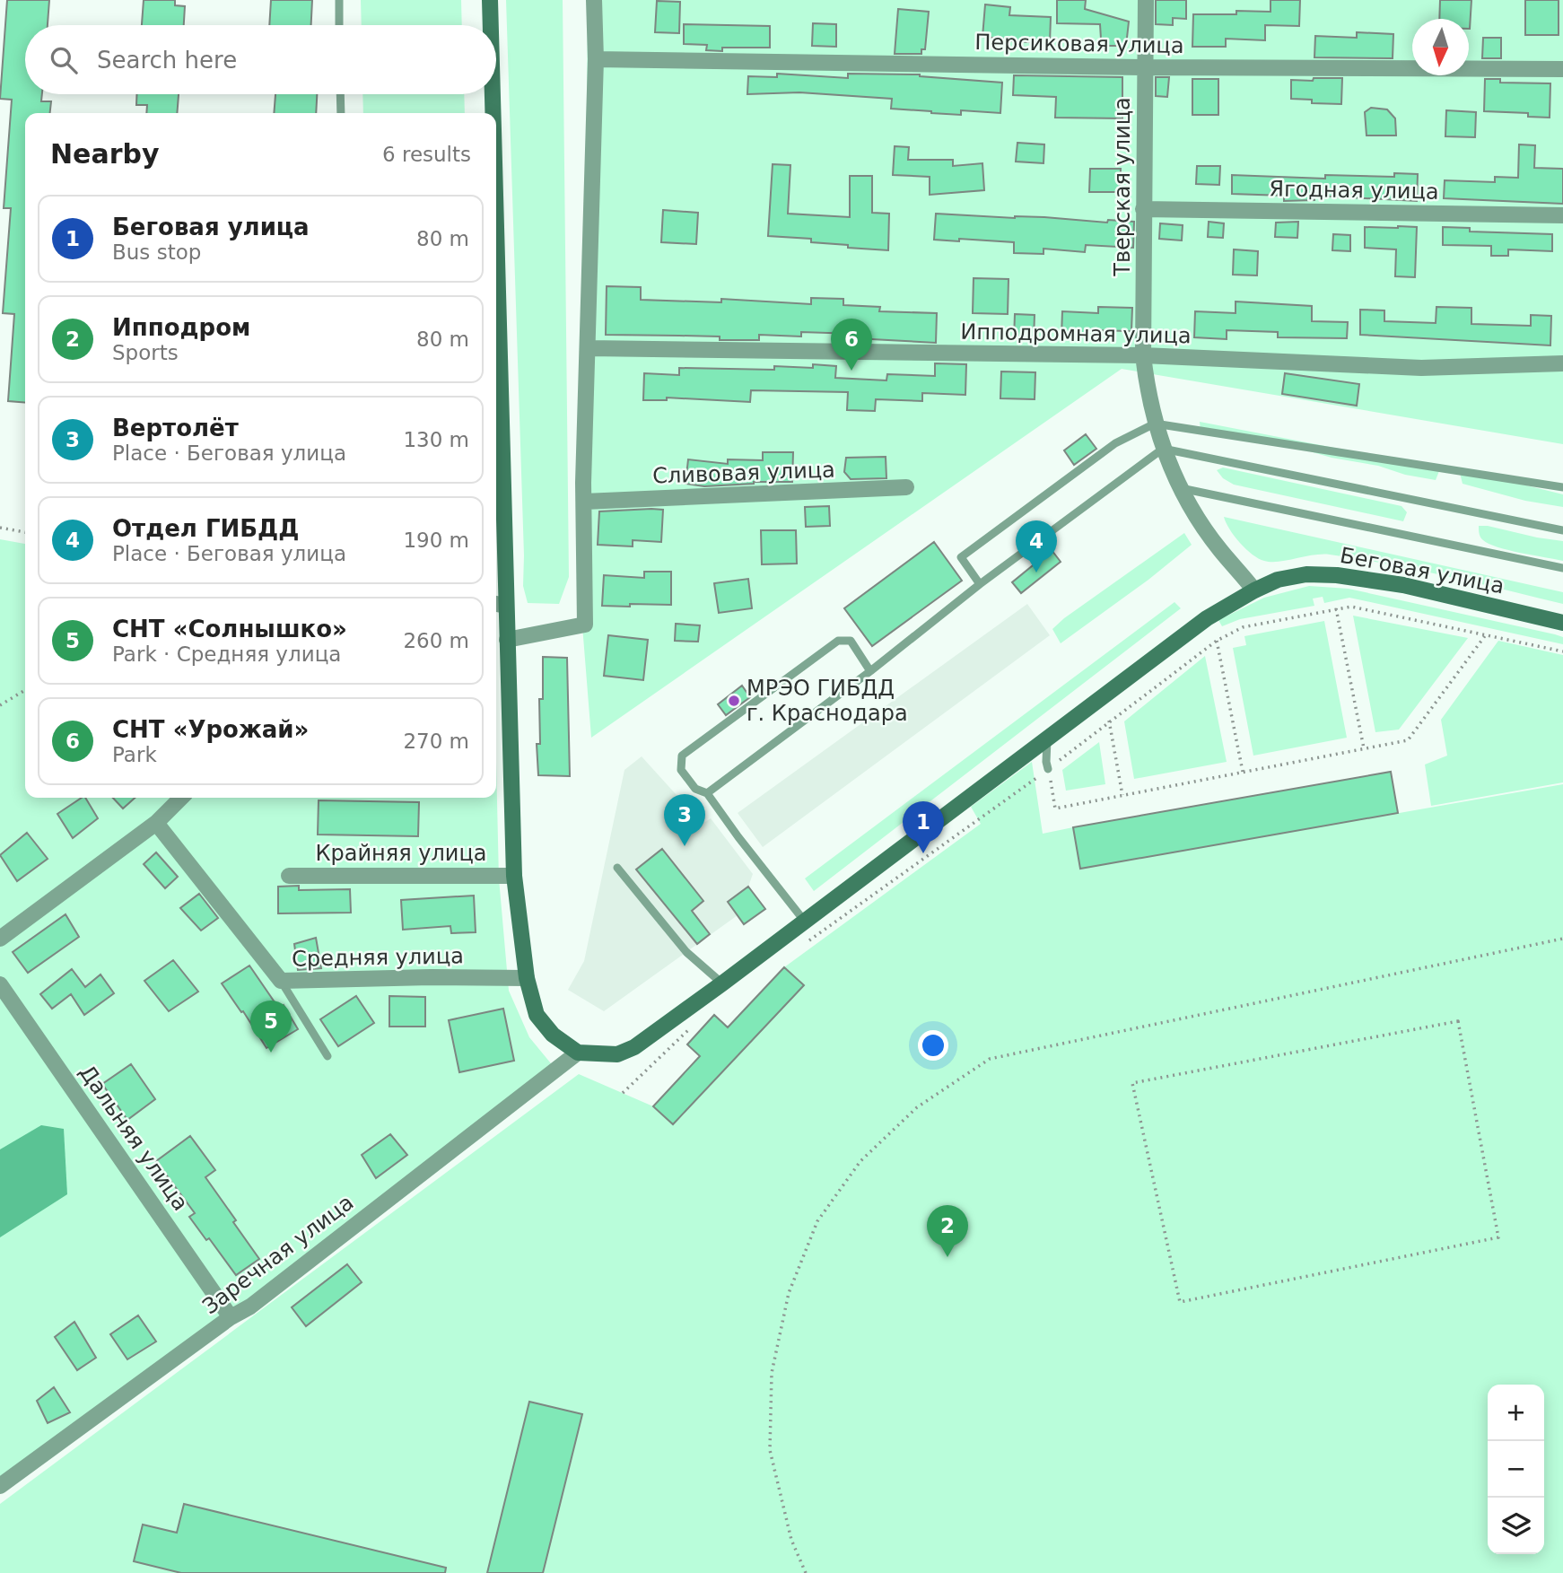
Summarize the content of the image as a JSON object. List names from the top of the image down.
{
  "streets": {
    "street": [
      "Персиковая улица",
      "Тверская улица",
      "Ягодная улица",
      "Ипподромная улица",
      "Сливовая улица",
      "Беговая улица",
      "Крайняя улица",
      "Средняя улица",
      "Дальняя улица",
      "Заречная улица"
    ]
  },
  "crossings": [
    ["Персиковая улица", "Тверская улица"],
    ["Тверская улица", "Ягодная улица"],
    ["Тверская улица", "Ипподромная улица"],
    ["Тверская улица", "Беговая улица"],
    ["Беговая улица", "Заречная улица"],
    ["Дальняя улица", "Заречная улица"]
  ],
  "places": ["МРЭО ГИБДД г. Краснодара"],
  "north": "bottom",
  "page": {
    "search": "Search here",
    "heading": ["Nearby", "6 results"],
    "list": [
      {
        "mark": "1",
        "name": "Беговая улица",
        "note": "Bus stop",
        "value": "80 m"
      },
      {
        "mark": "2",
        "name": "Ипподром",
        "note": "Sports",
        "value": "80 m"
      },
      {
        "mark": "3",
        "name": "Вертолёт",
        "note": "Place · Беговая улица",
        "value": "130 m"
      },
      {
        "mark": "4",
        "name": "Отдел ГИБДД",
        "note": "Place · Беговая улица",
        "value": "190 m"
      },
      {
        "mark": "5",
        "name": "СНТ «Солнышко»",
        "note": "Park · Средняя улица",
        "value": "260 m"
      },
      {
        "mark": "6",
        "name": "СНТ «Урожай»",
        "note": "Park",
        "value": "270 m"
      }
    ],
    "pins": [
      "6",
      "4",
      "3",
      "1",
      "5",
      "2"
    ],
    "map_buttons": ["+", "−"]
  }
}
